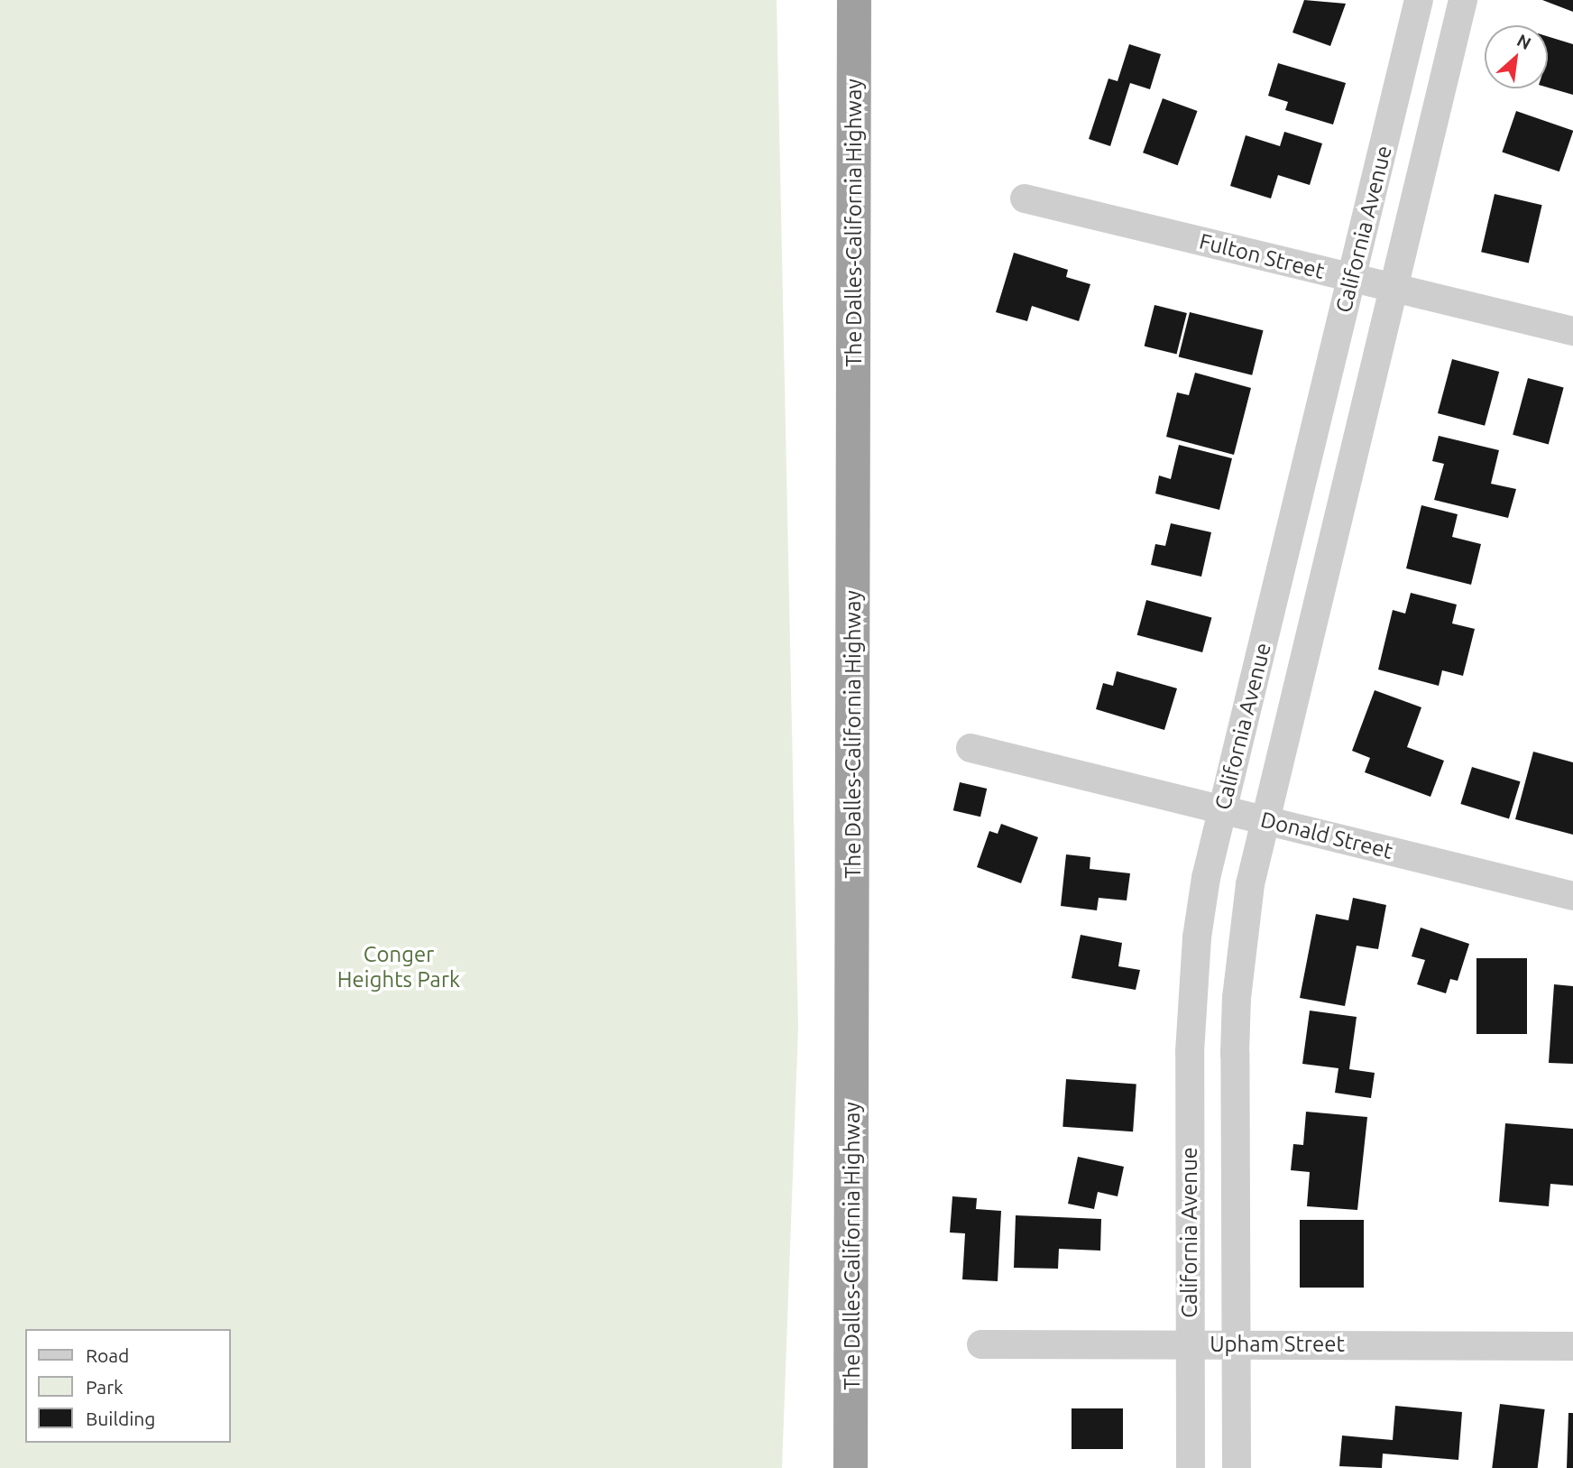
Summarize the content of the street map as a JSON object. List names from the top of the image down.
{
  "streets": {
    "highway": ["The Dalles-California Highway"],
    "street": [
      "California Avenue",
      "Fulton Street",
      "Donald Street",
      "Upham Street"
    ]
  },
  "crossings": [
    ["California Avenue", "Fulton Street"],
    ["California Avenue", "Donald Street"],
    ["California Avenue", "Upham Street"]
  ],
  "parks": ["Conger Heights Park"],
  "legend": ["Road", "Park", "Building"],
  "north": "top right"
}
